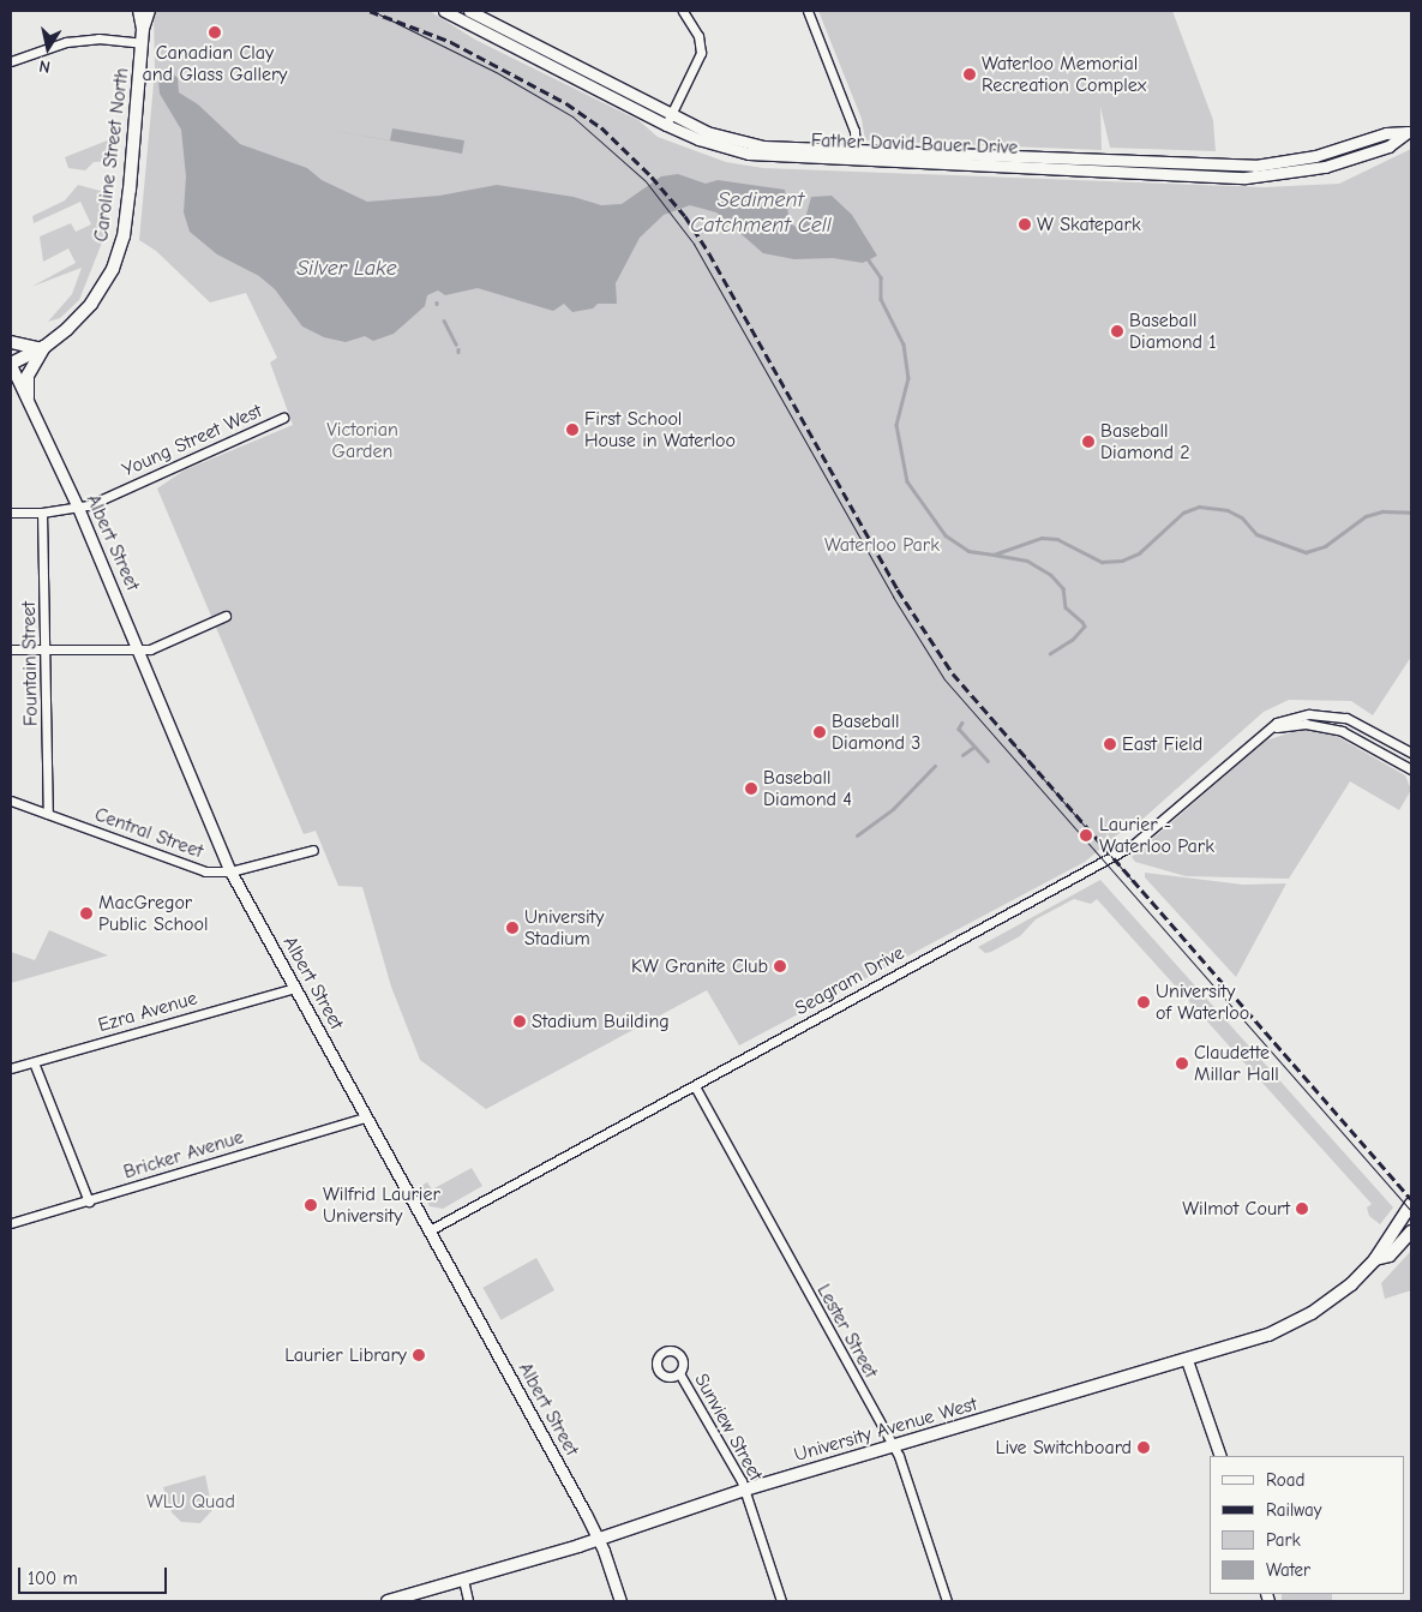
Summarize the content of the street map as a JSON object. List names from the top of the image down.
{
  "streets": {
    "main road": ["Caroline Street North", "University Avenue West"],
    "street": [
      "Father David Bauer Drive",
      "Young Street West",
      "Albert Street",
      "Fountain Street",
      "Central Street",
      "Seagram Drive",
      "Ezra Avenue",
      "Bricker Avenue",
      "Lester Street",
      "Sunview Street"
    ]
  },
  "crossings": [
    ["Caroline Street North", "Albert Street"],
    ["Young Street West", "Albert Street"],
    ["Young Street West", "Fountain Street"],
    ["Albert Street", "Central Street"],
    ["Albert Street", "Seagram Drive"],
    ["Albert Street", "Ezra Avenue"],
    ["Albert Street", "Bricker Avenue"],
    ["Albert Street", "University Avenue West"],
    ["Fountain Street", "Central Street"],
    ["Seagram Drive", "Lester Street"],
    ["Lester Street", "University Avenue West"],
    ["Sunview Street", "University Avenue West"]
  ],
  "water": ["Sediment Catchment Cell", "Silver Lake"],
  "parks": ["Victorian Garden", "Waterloo Park", "WLU Quad"],
  "places": [
    "Canadian Clay and Glass Gallery",
    "Waterloo Memorial Recreation Complex",
    "W Skatepark",
    "Baseball Diamond 1",
    "First School House in Waterloo",
    "Baseball Diamond 2",
    "Baseball Diamond 3",
    "East Field",
    "Baseball Diamond 4",
    "Laurier - Waterloo Park",
    "MacGregor Public School",
    "University Stadium",
    "KW Granite Club",
    "University of Waterloo",
    "Stadium Building",
    "Claudette Millar Hall",
    "Wilfrid Laurier University",
    "Wilmot Court",
    "Laurier Library",
    "Live Switchboard"
  ],
  "legend": [
    "Road",
    "Railway",
    "Park",
    "Water"
  ],
  "scale_bar": "100 m",
  "north": "bottom"
}
